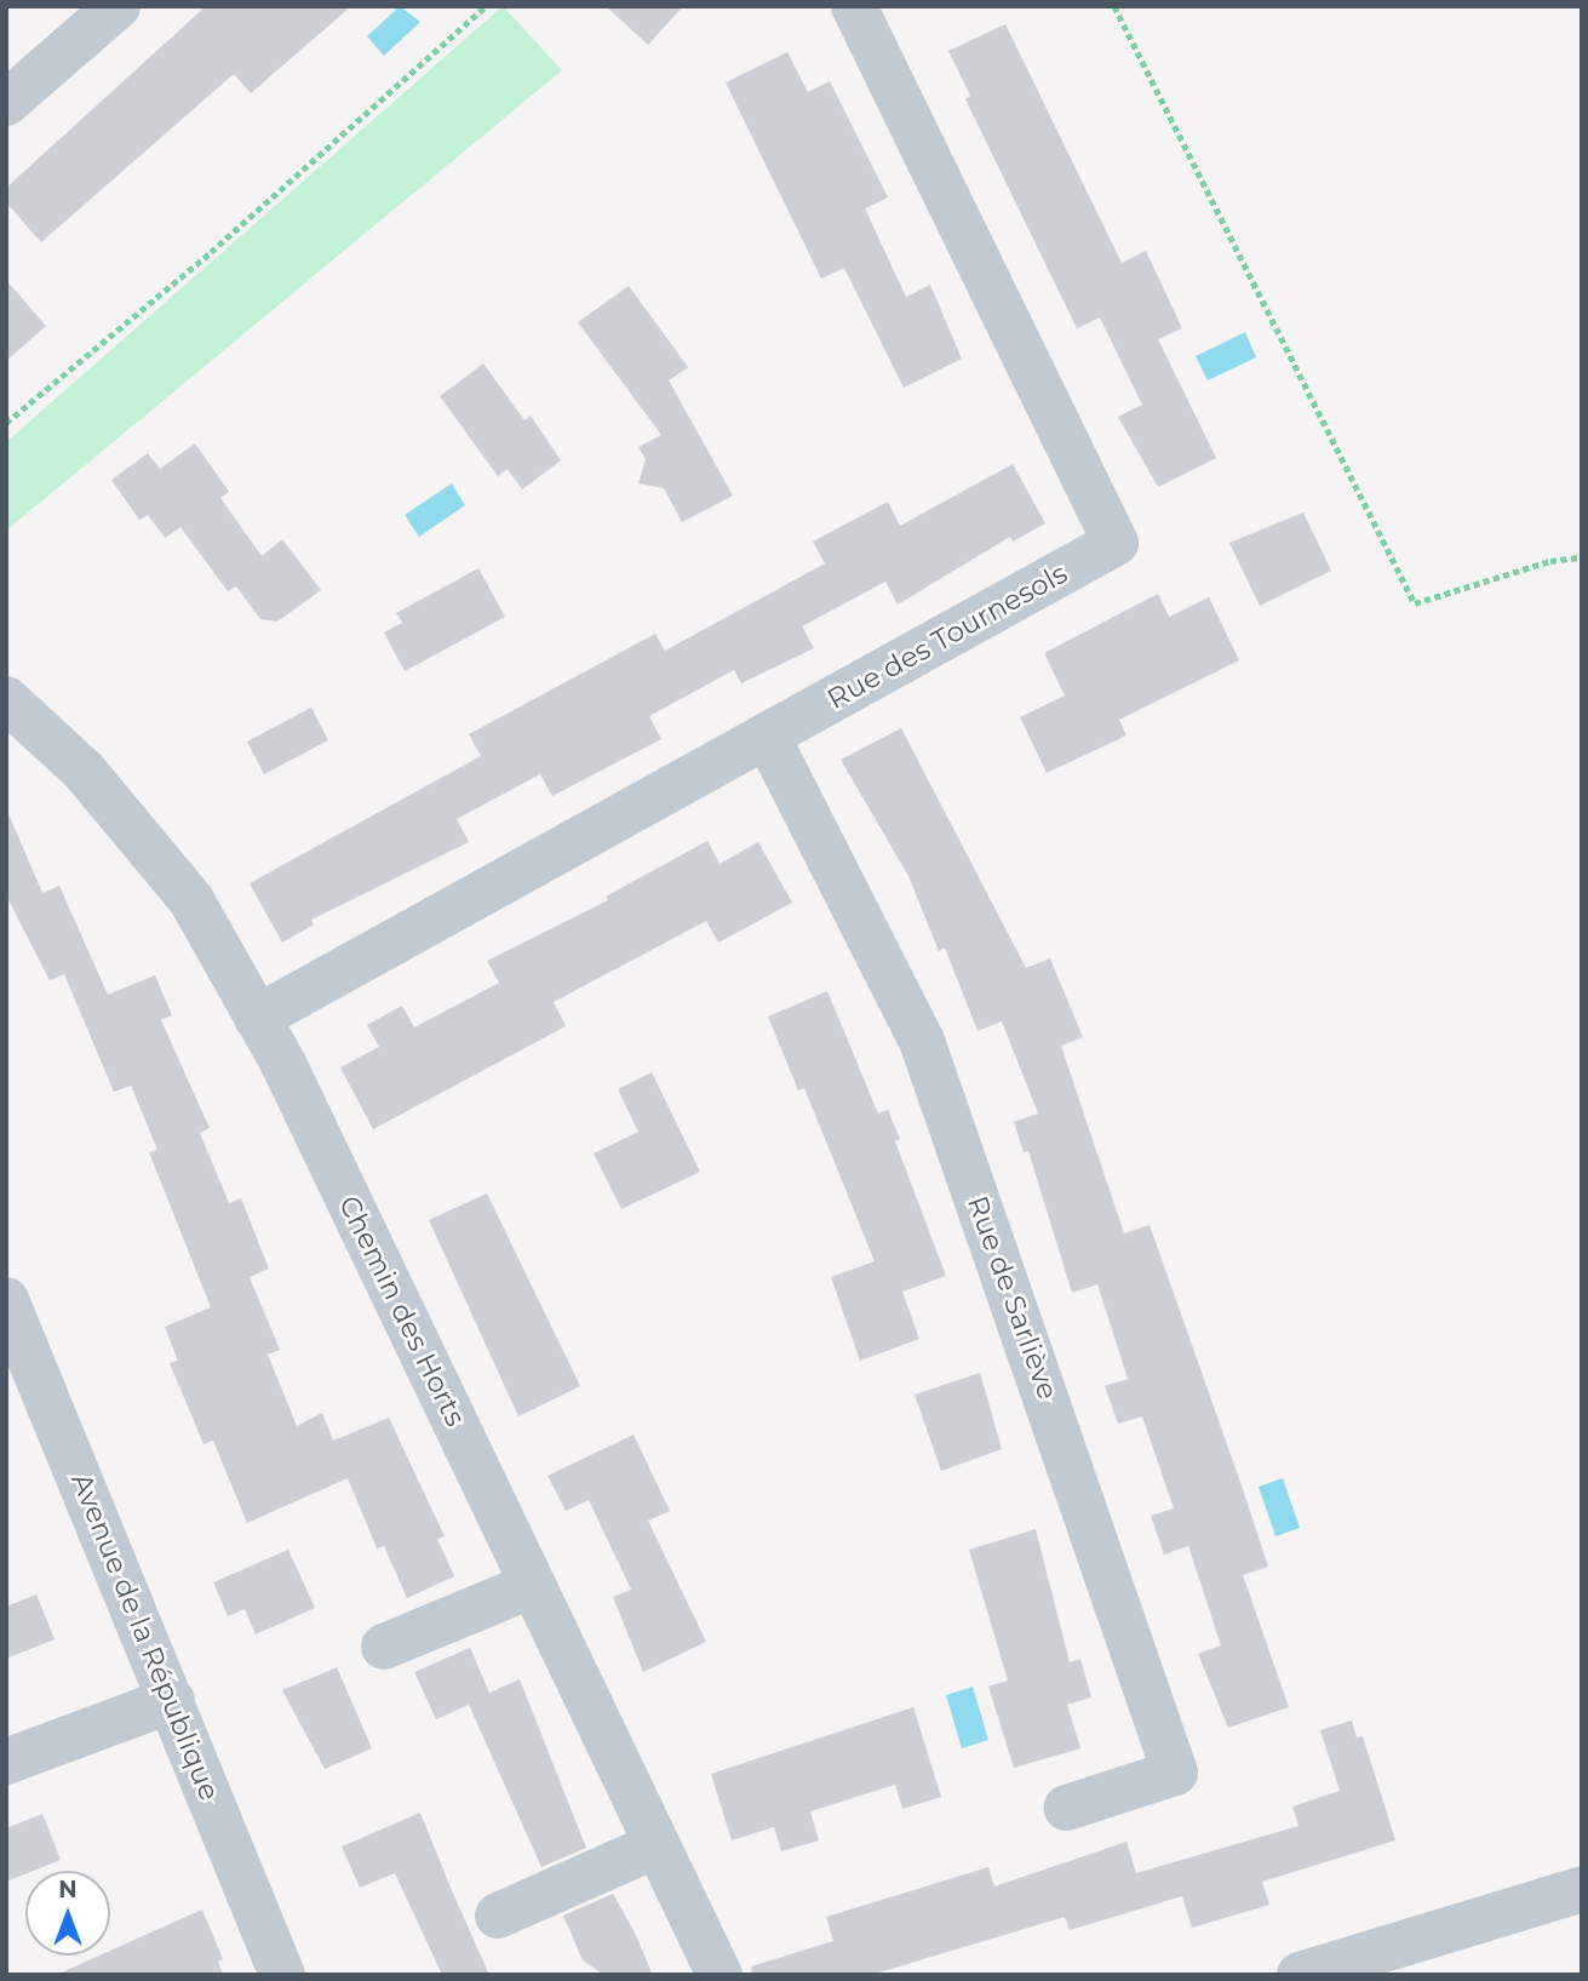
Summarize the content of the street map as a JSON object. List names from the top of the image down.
{
  "streets": {
    "street": [
      "Rue des Tournesols",
      "Rue de Sarliève",
      "Chemin des Horts",
      "Avenue de la République"
    ]
  },
  "crossings": [
    ["Rue des Tournesols", "Rue de Sarliève"],
    ["Rue des Tournesols", "Chemin des Horts"]
  ],
  "north": "top"
}
